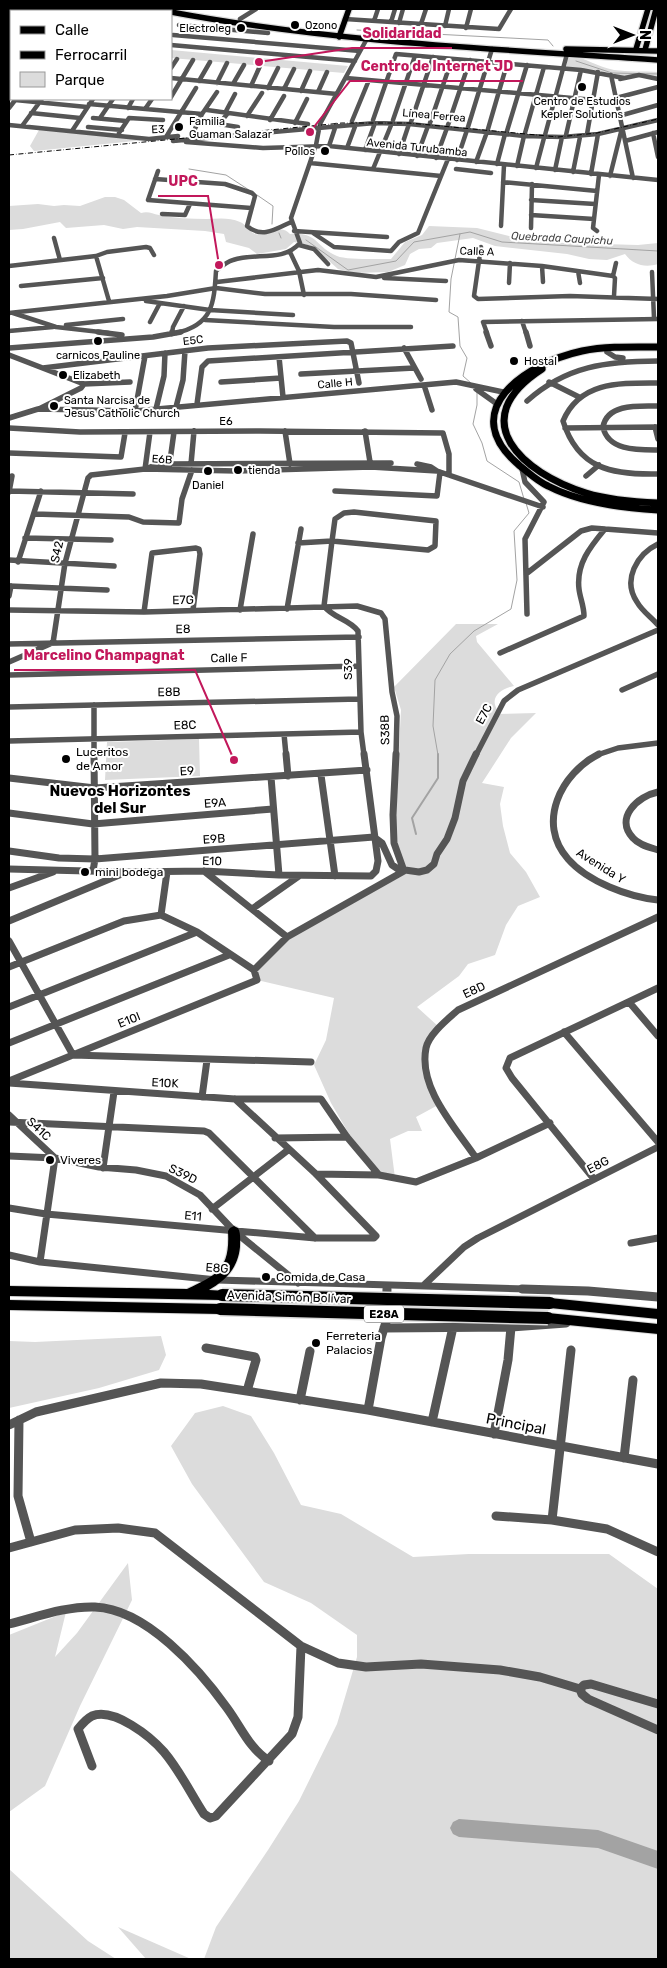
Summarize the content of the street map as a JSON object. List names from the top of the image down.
{
  "streets": {
    "highway": ["Avenida Simón Bolívar", "E28A"],
    "street": [
      "Línea Ferrea",
      "E3",
      "Avenida Turubamba",
      "Calle A",
      "E5C",
      "Calle H",
      "E6",
      "E6B",
      "S42",
      "E7G",
      "E8",
      "Calle F",
      "S39",
      "E8B",
      "E7C",
      "E8C",
      "S38B",
      "E9",
      "E9A",
      "E9B",
      "E10",
      "Avenida Y",
      "E8D",
      "E10I",
      "E10K",
      "S41C",
      "E8G",
      "S39D",
      "E11",
      "Principal"
    ]
  },
  "crossings": [
    ["Línea Ferrea", "E3"],
    ["Línea Ferrea", "Avenida Turubamba"],
    ["E6", "E6B"],
    ["E6B", "S42"],
    ["S42", "E7G"],
    ["S42", "E8"],
    ["E7G", "S38B"],
    ["E8", "S39"],
    ["Calle F", "S39"],
    ["S39", "E8B"],
    ["S39", "E8C"],
    ["S39", "E9"],
    ["S39", "E9B"],
    ["S39", "E10"],
    ["E7C", "S38B"],
    ["E9B", "E10"],
    ["E10I", "E10K"],
    ["S41C", "S39D"],
    ["E8G", "S39D"],
    ["S39D", "E11"]
  ],
  "districts": ["Nuevos Horizontes del Sur"],
  "water": ["Quebrada Caupichu"],
  "places": [
    "Ozono",
    "Electroleg",
    "Solidaridad",
    "Centro de Estudios Kepler Solutions",
    "Familia Guaman Salazar",
    "Centro de Internet JD",
    "Pollos",
    "UPC",
    "carnicos Pauline",
    "Hostal",
    "Elizabeth",
    "Santa Narcisa de Jesus Catholic Church",
    "tienda",
    "Daniel",
    "Luceritos de Amor",
    "Marcelino Champagnat",
    "mini bodega",
    "Viveres",
    "Comida de Casa",
    "Ferreteria Palacios"
  ],
  "legend": ["Calle", "Ferrocarril", "Parque"],
  "north": "right"
}
